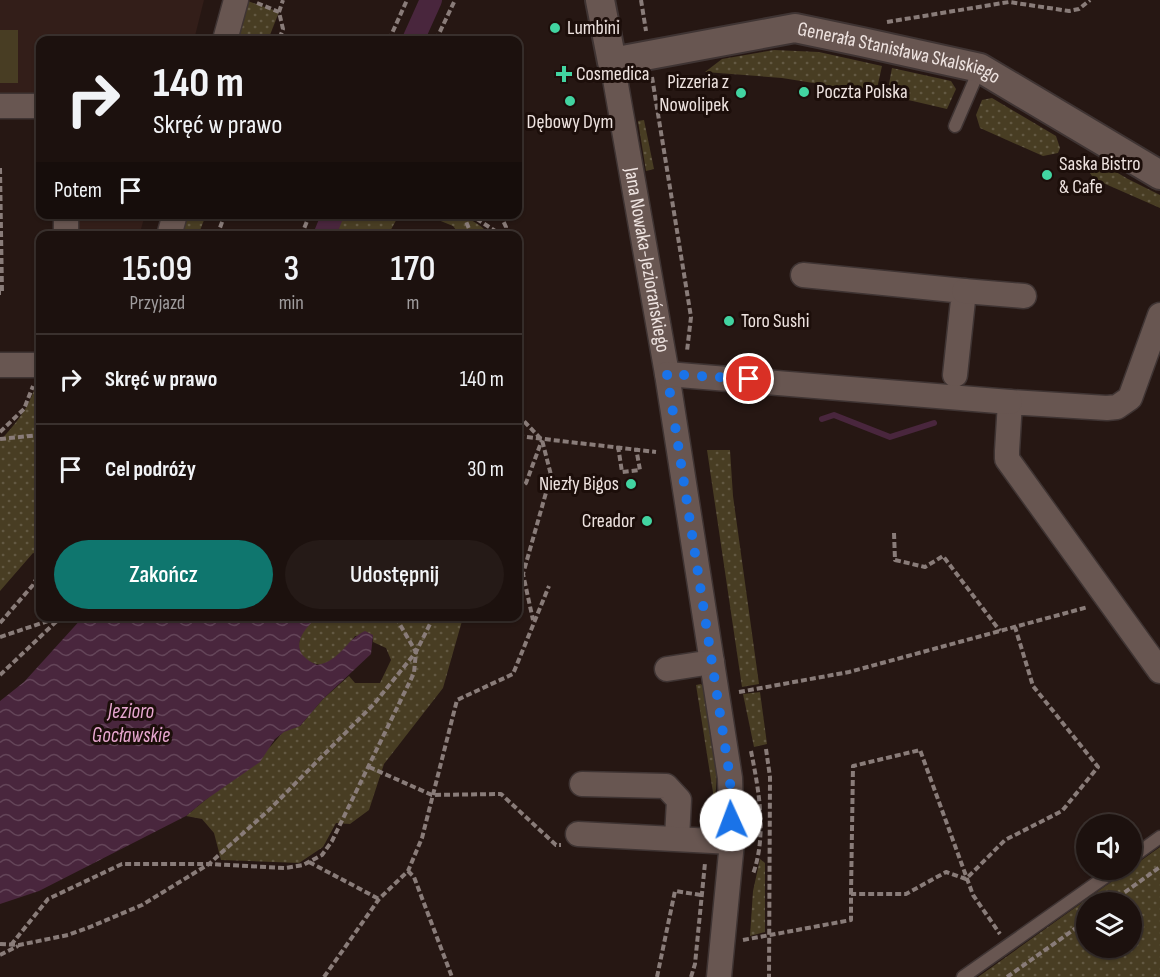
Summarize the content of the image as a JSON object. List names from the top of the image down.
{
  "streets": {
    "street": ["Generała Stanisława Skalskiego", "Jana Nowaka-Jeziorańskiego"]
  },
  "crossings": [
    ["Generała Stanisława Skalskiego", "Jana Nowaka-Jeziorańskiego"]
  ],
  "water": ["Jezioro Gocławskie"],
  "places": {
    "other": [
      "Lumbini",
      "Poczta Polska",
      "Pizzeria z Nowolipek",
      "Dębowy Dym",
      "Saska Bistro & Cafe",
      "Toro Sushi",
      "Niezły Bigos",
      "Creador"
    ],
    "health": ["Cosmedica"]
  },
  "page": {
    "turn": ["140 m", "Skręć w prawo"],
    "then": "Potem",
    "eta": [
      "15:09",
      "Przyjazd",
      "3",
      "min",
      "170",
      "m"
    ],
    "list": [
      {
        "name": "Skręć w prawo",
        "value": "140 m"
      },
      {
        "name": "Cel podróży",
        "value": "30 m"
      }
    ],
    "buttons": ["Zakończ", "Udostępnij"]
  }
}
